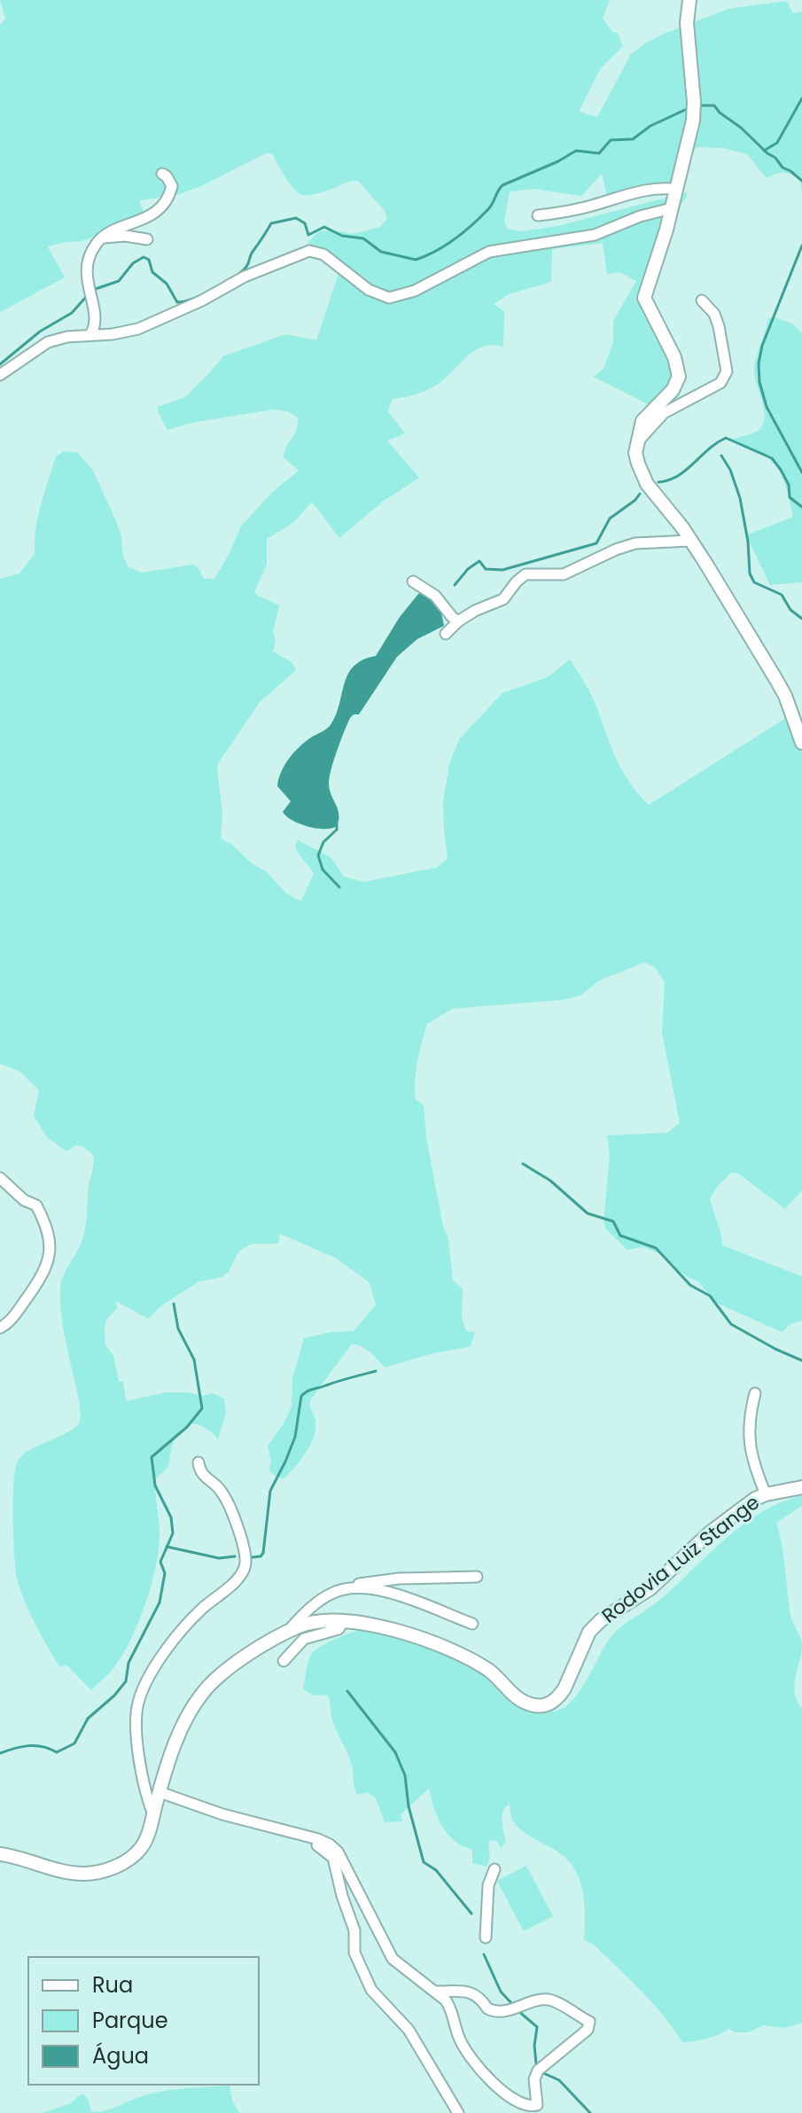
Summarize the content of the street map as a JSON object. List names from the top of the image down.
{
  "streets": {
    "street": ["Rodovia Luiz Stange"]
  },
  "legend": ["Rua", "Parque", "Água"]
}
